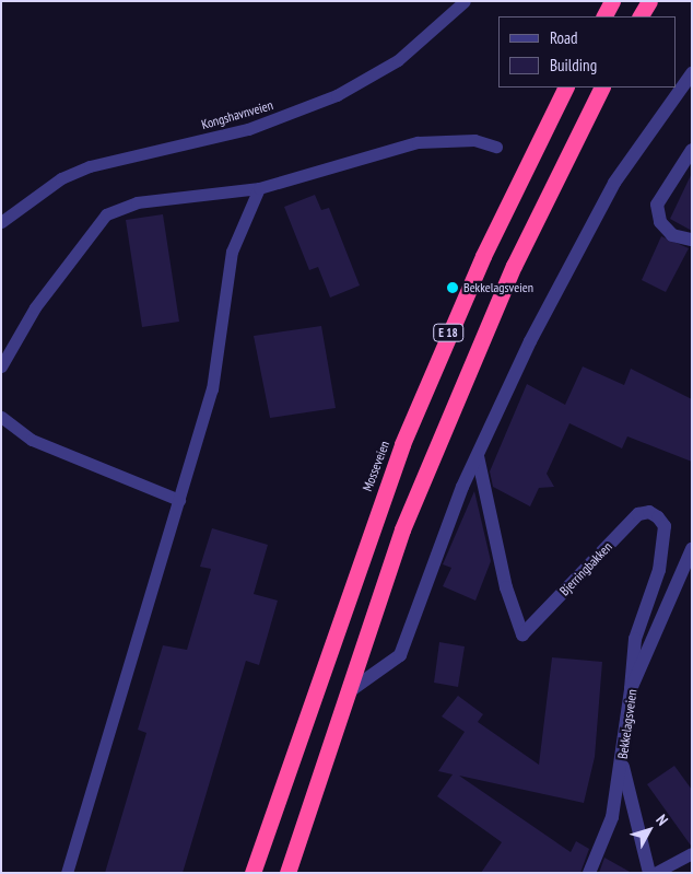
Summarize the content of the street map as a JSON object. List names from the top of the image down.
{
  "streets": {
    "highway": ["E 18", "Mosseveien"],
    "street": ["Bjerringbakken", "Bekkelagsveien"],
    "lane": ["Kongshavnveien"]
  },
  "crossings": [
    ["Bjerringbakken", "Bekkelagsveien"]
  ],
  "places": ["Bekkelagsveien"],
  "legend": ["Road", "Building"],
  "north": "top right"
}
